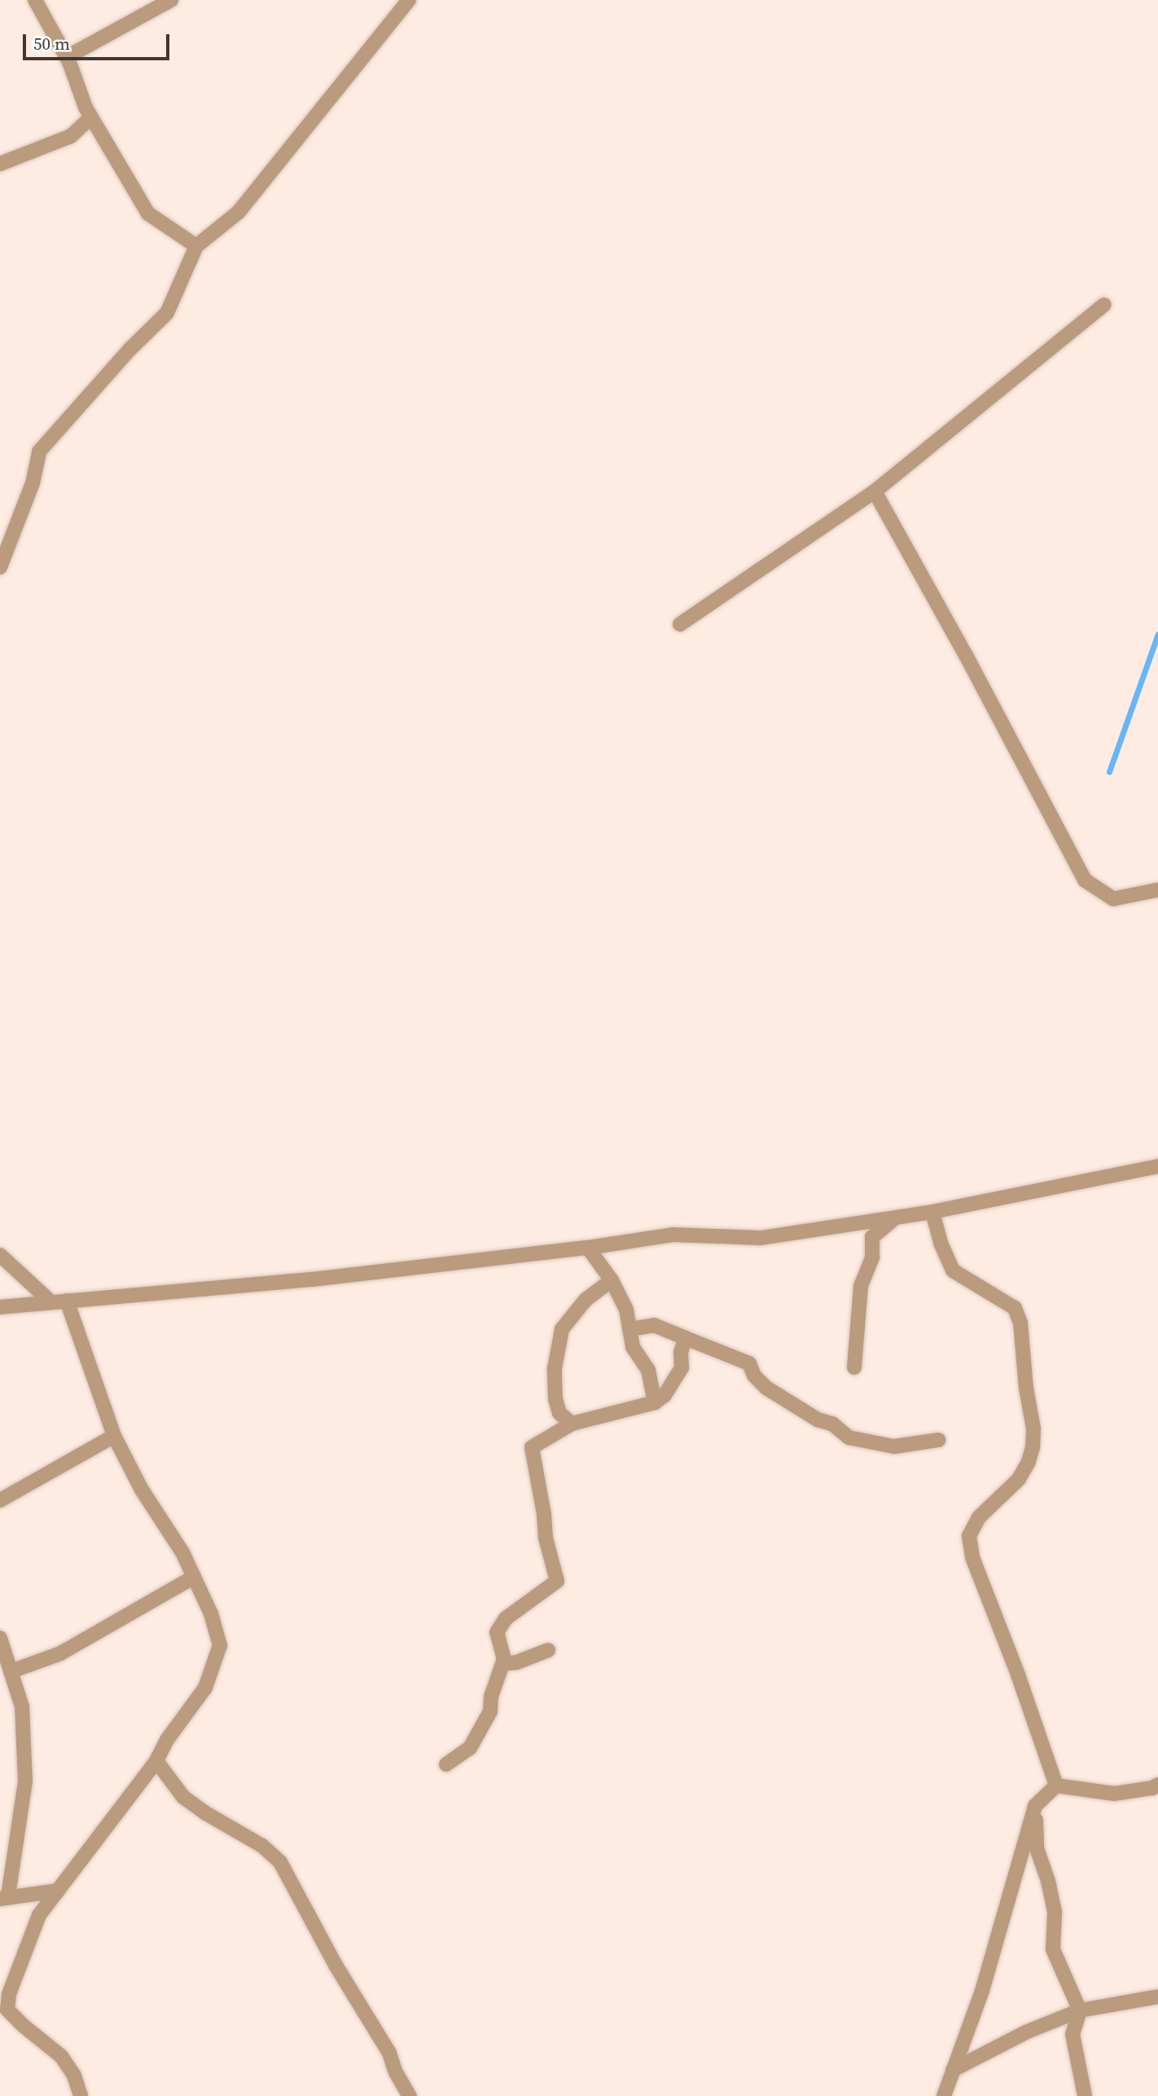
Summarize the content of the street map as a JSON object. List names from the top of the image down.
{
  "scale_bar": "50 m"
}
